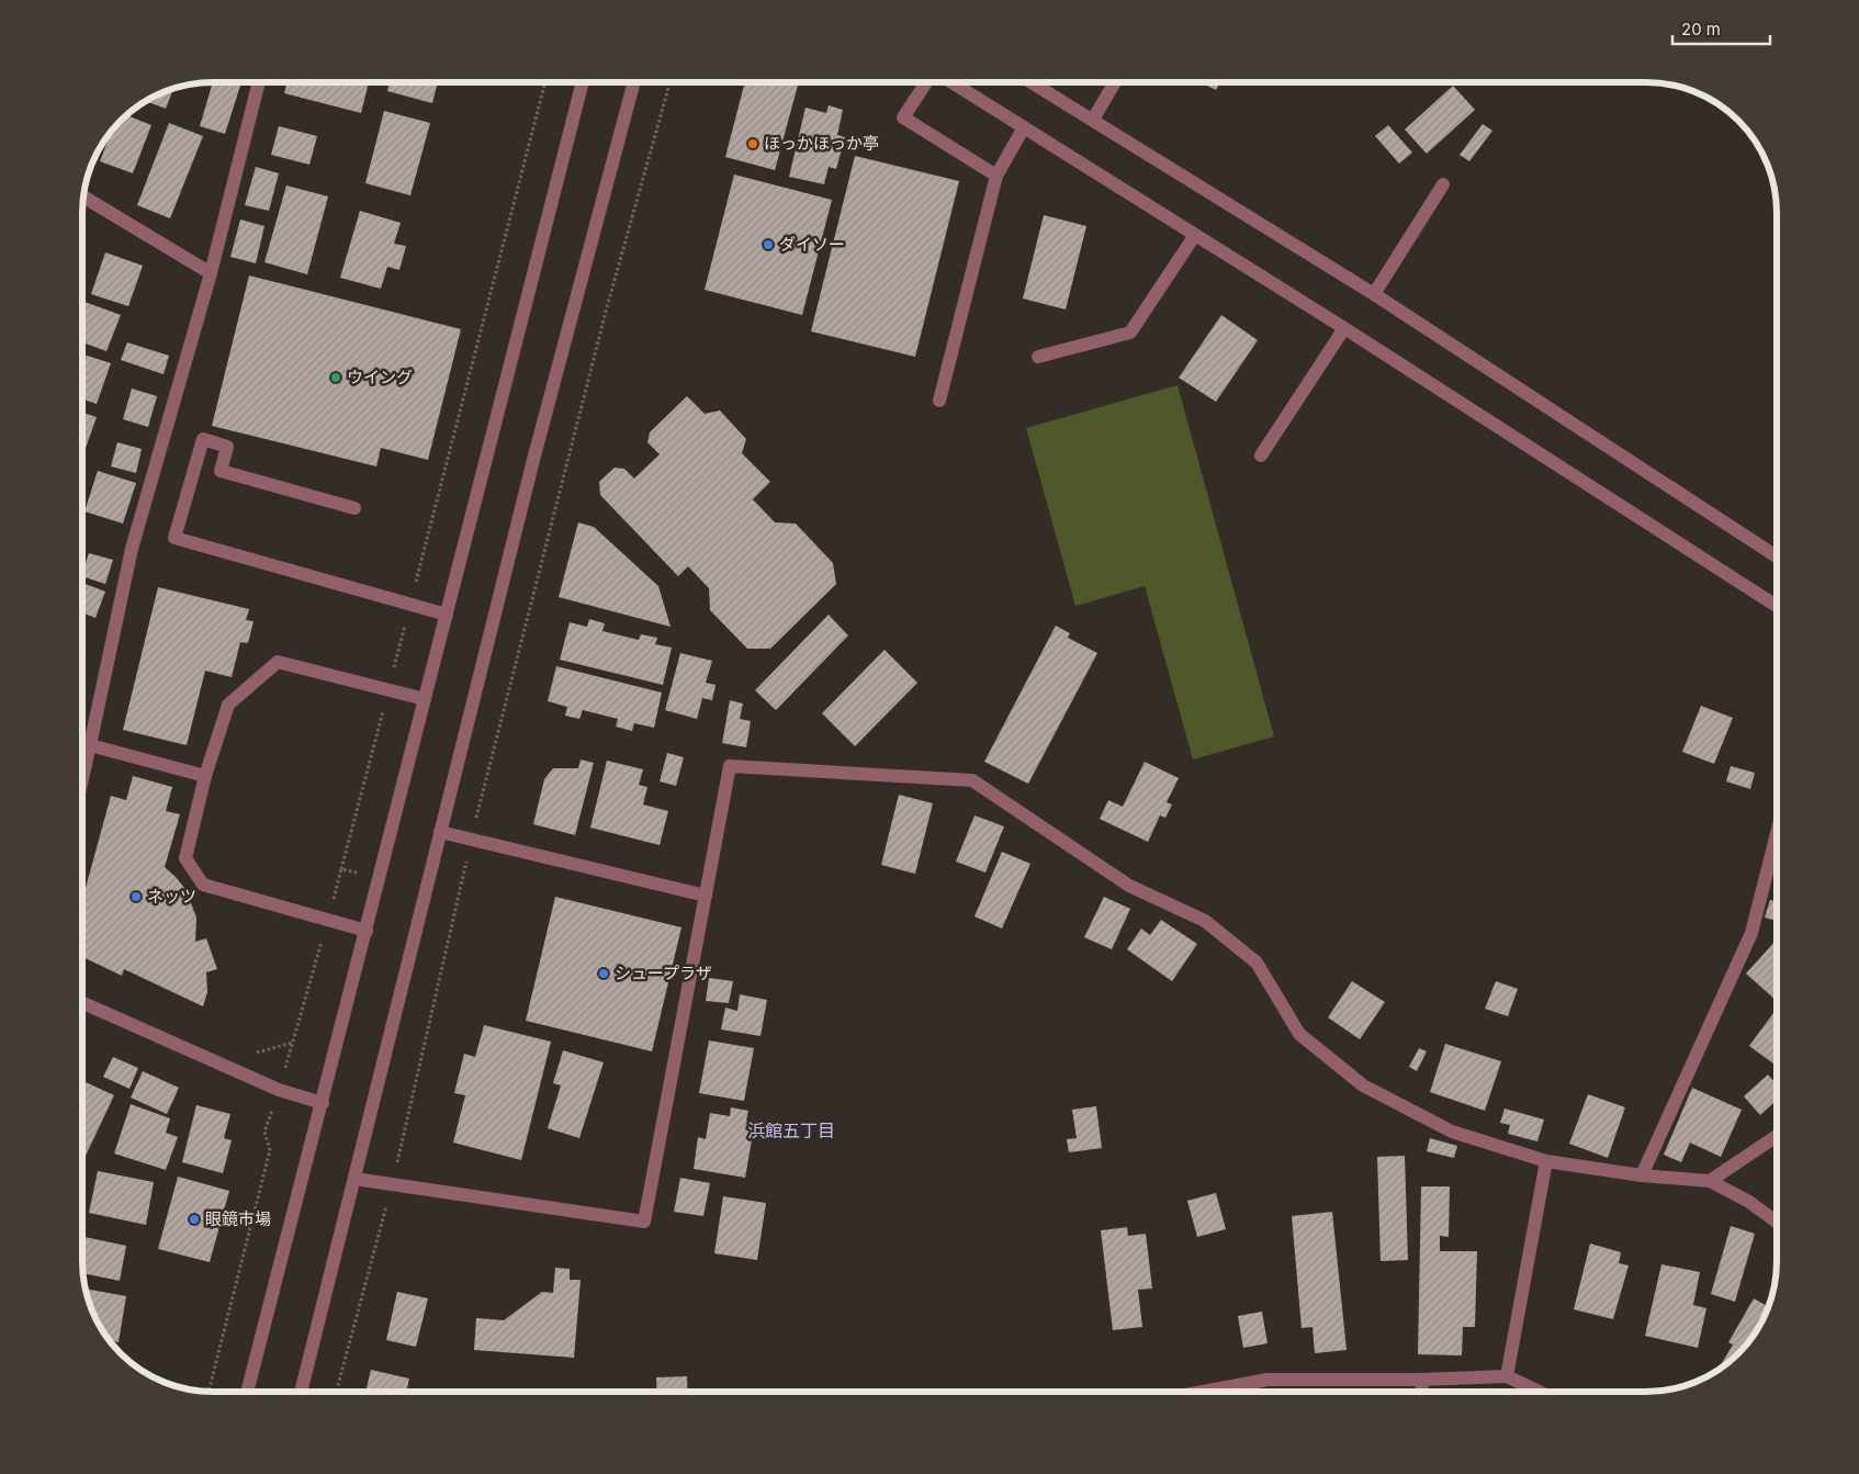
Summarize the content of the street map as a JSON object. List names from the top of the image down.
{
  "districts": ["浜館五丁目"],
  "places": [
    "ほっかほっか亭",
    "ダイソー",
    "ウイング",
    "ネッツ",
    "シュープラザ",
    "眼鏡市場"
  ],
  "scale_bar": "20 m"
}
